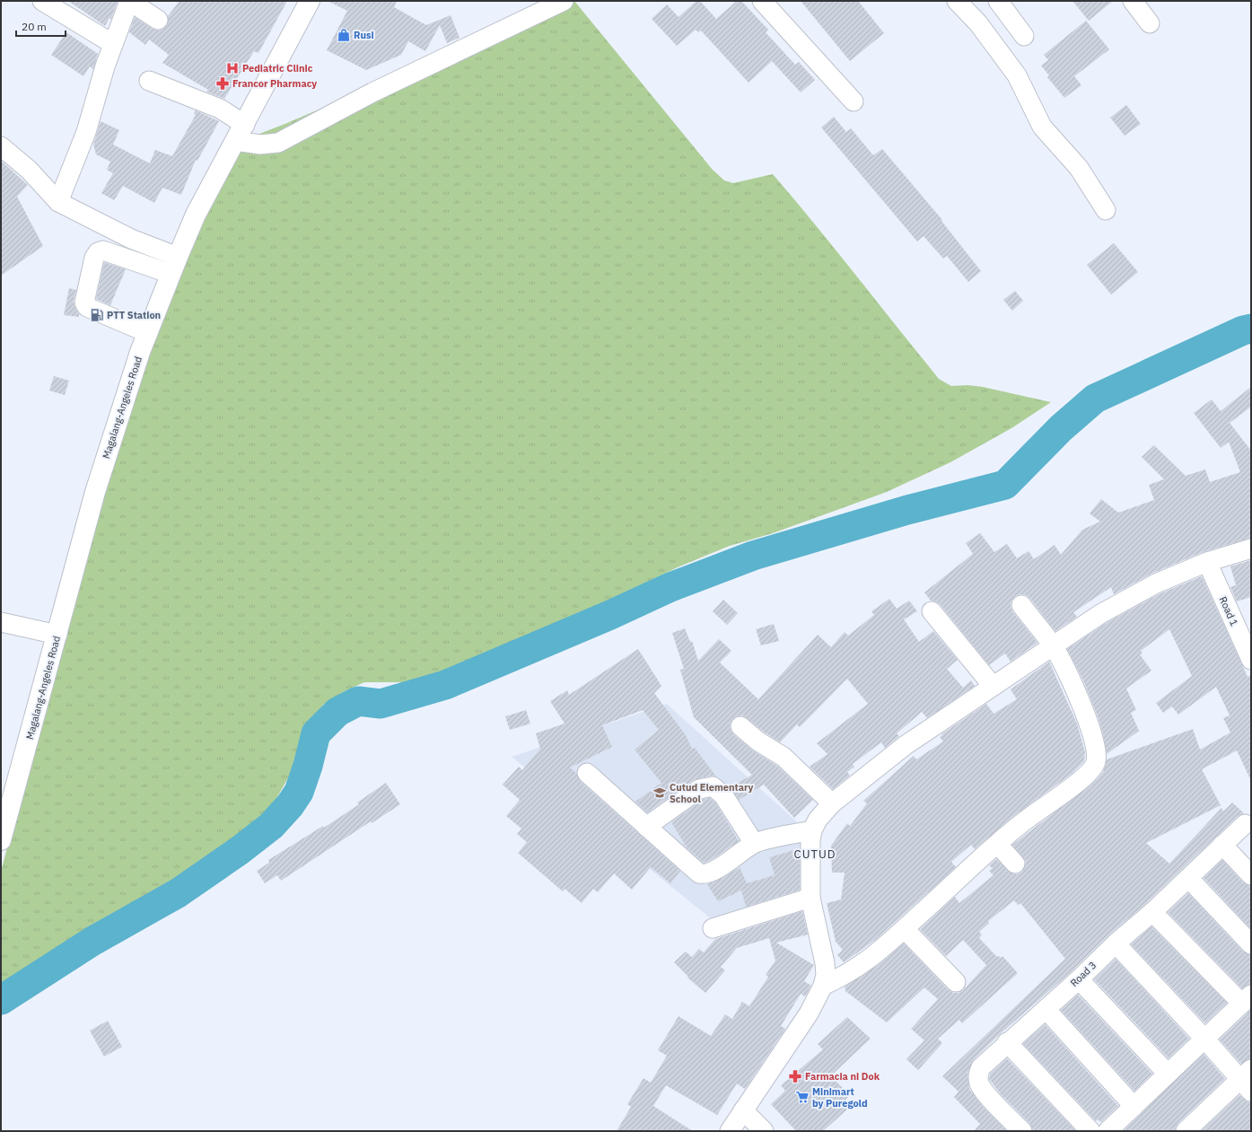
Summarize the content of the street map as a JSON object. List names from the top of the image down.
{
  "streets": {
    "main road": ["Magalang-Angeles Road"],
    "street": ["Road 1", "Road 3"]
  },
  "districts": ["CUTUD"],
  "places": {
    "shop": ["Rusi"],
    "hospital": ["Pediatric Clinic"],
    "pharmacy": ["Francor Pharmacy", "Farmacia ni Dok"],
    "fuel station": ["PTT Station"],
    "school or university": ["Cutud Elementary School"],
    "supermarket": ["Minimart by Puregold"]
  },
  "scale_bar": "20 m"
}
